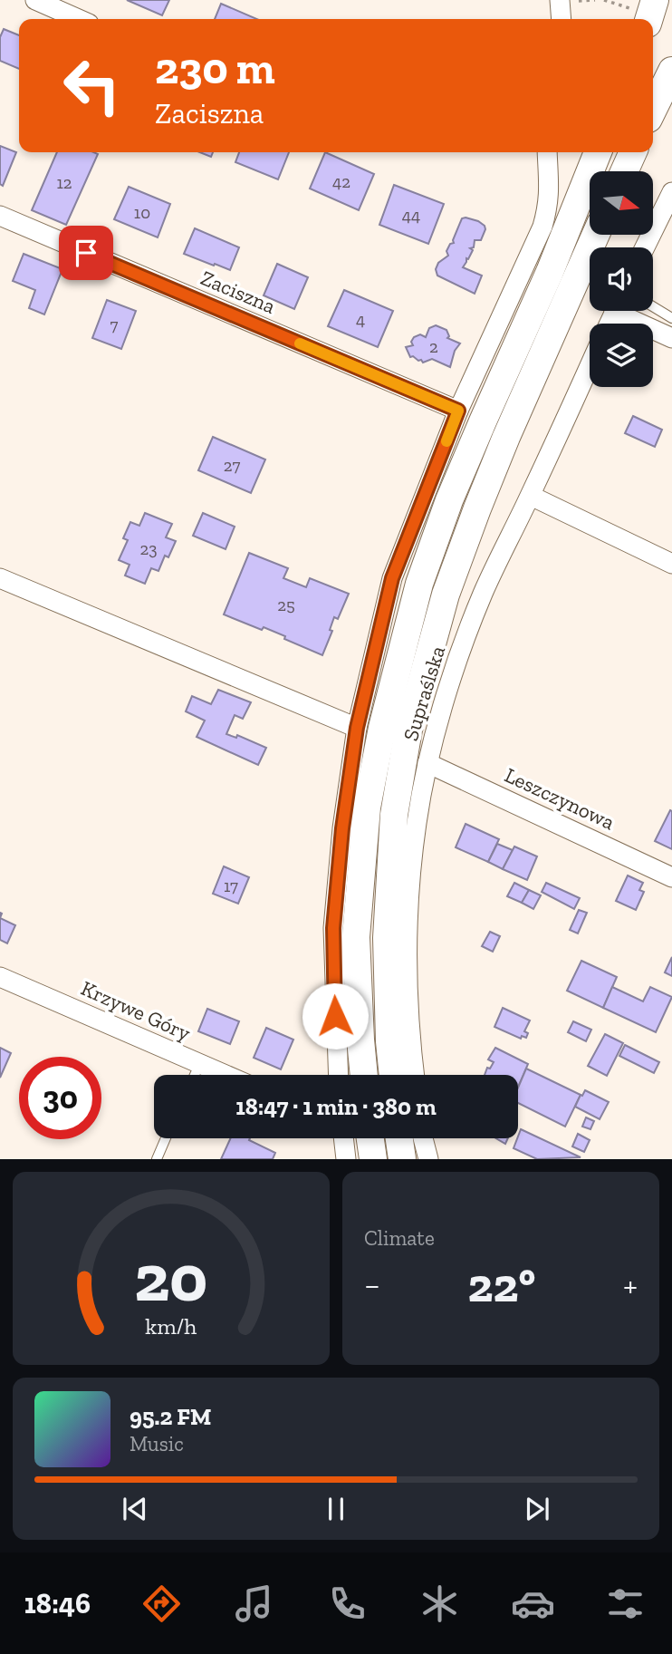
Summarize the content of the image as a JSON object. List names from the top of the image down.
{
  "streets": {
    "street": [
      "Zaciszna",
      "Supraślska",
      "Leszczynowa",
      "Krzywe Góry"
    ]
  },
  "crossings": [
    ["Supraślska", "Leszczynowa"]
  ],
  "house_numbers": [
    "42",
    "12",
    "10",
    "44",
    "4",
    "7",
    "2",
    "27",
    "23",
    "25",
    "17"
  ],
  "north": "right",
  "page": {
    "turn": ["230 m", "Zaciszna"],
    "limit": "30",
    "trip": "18:47 · 1 min · 380 m",
    "tile": "Climate",
    "heat": ["−", "22°", "+"],
    "song": ["95.2 FM", "Music"],
    "tabs": "18:46",
    "gauge": ["20", "km/h"]
  }
}
